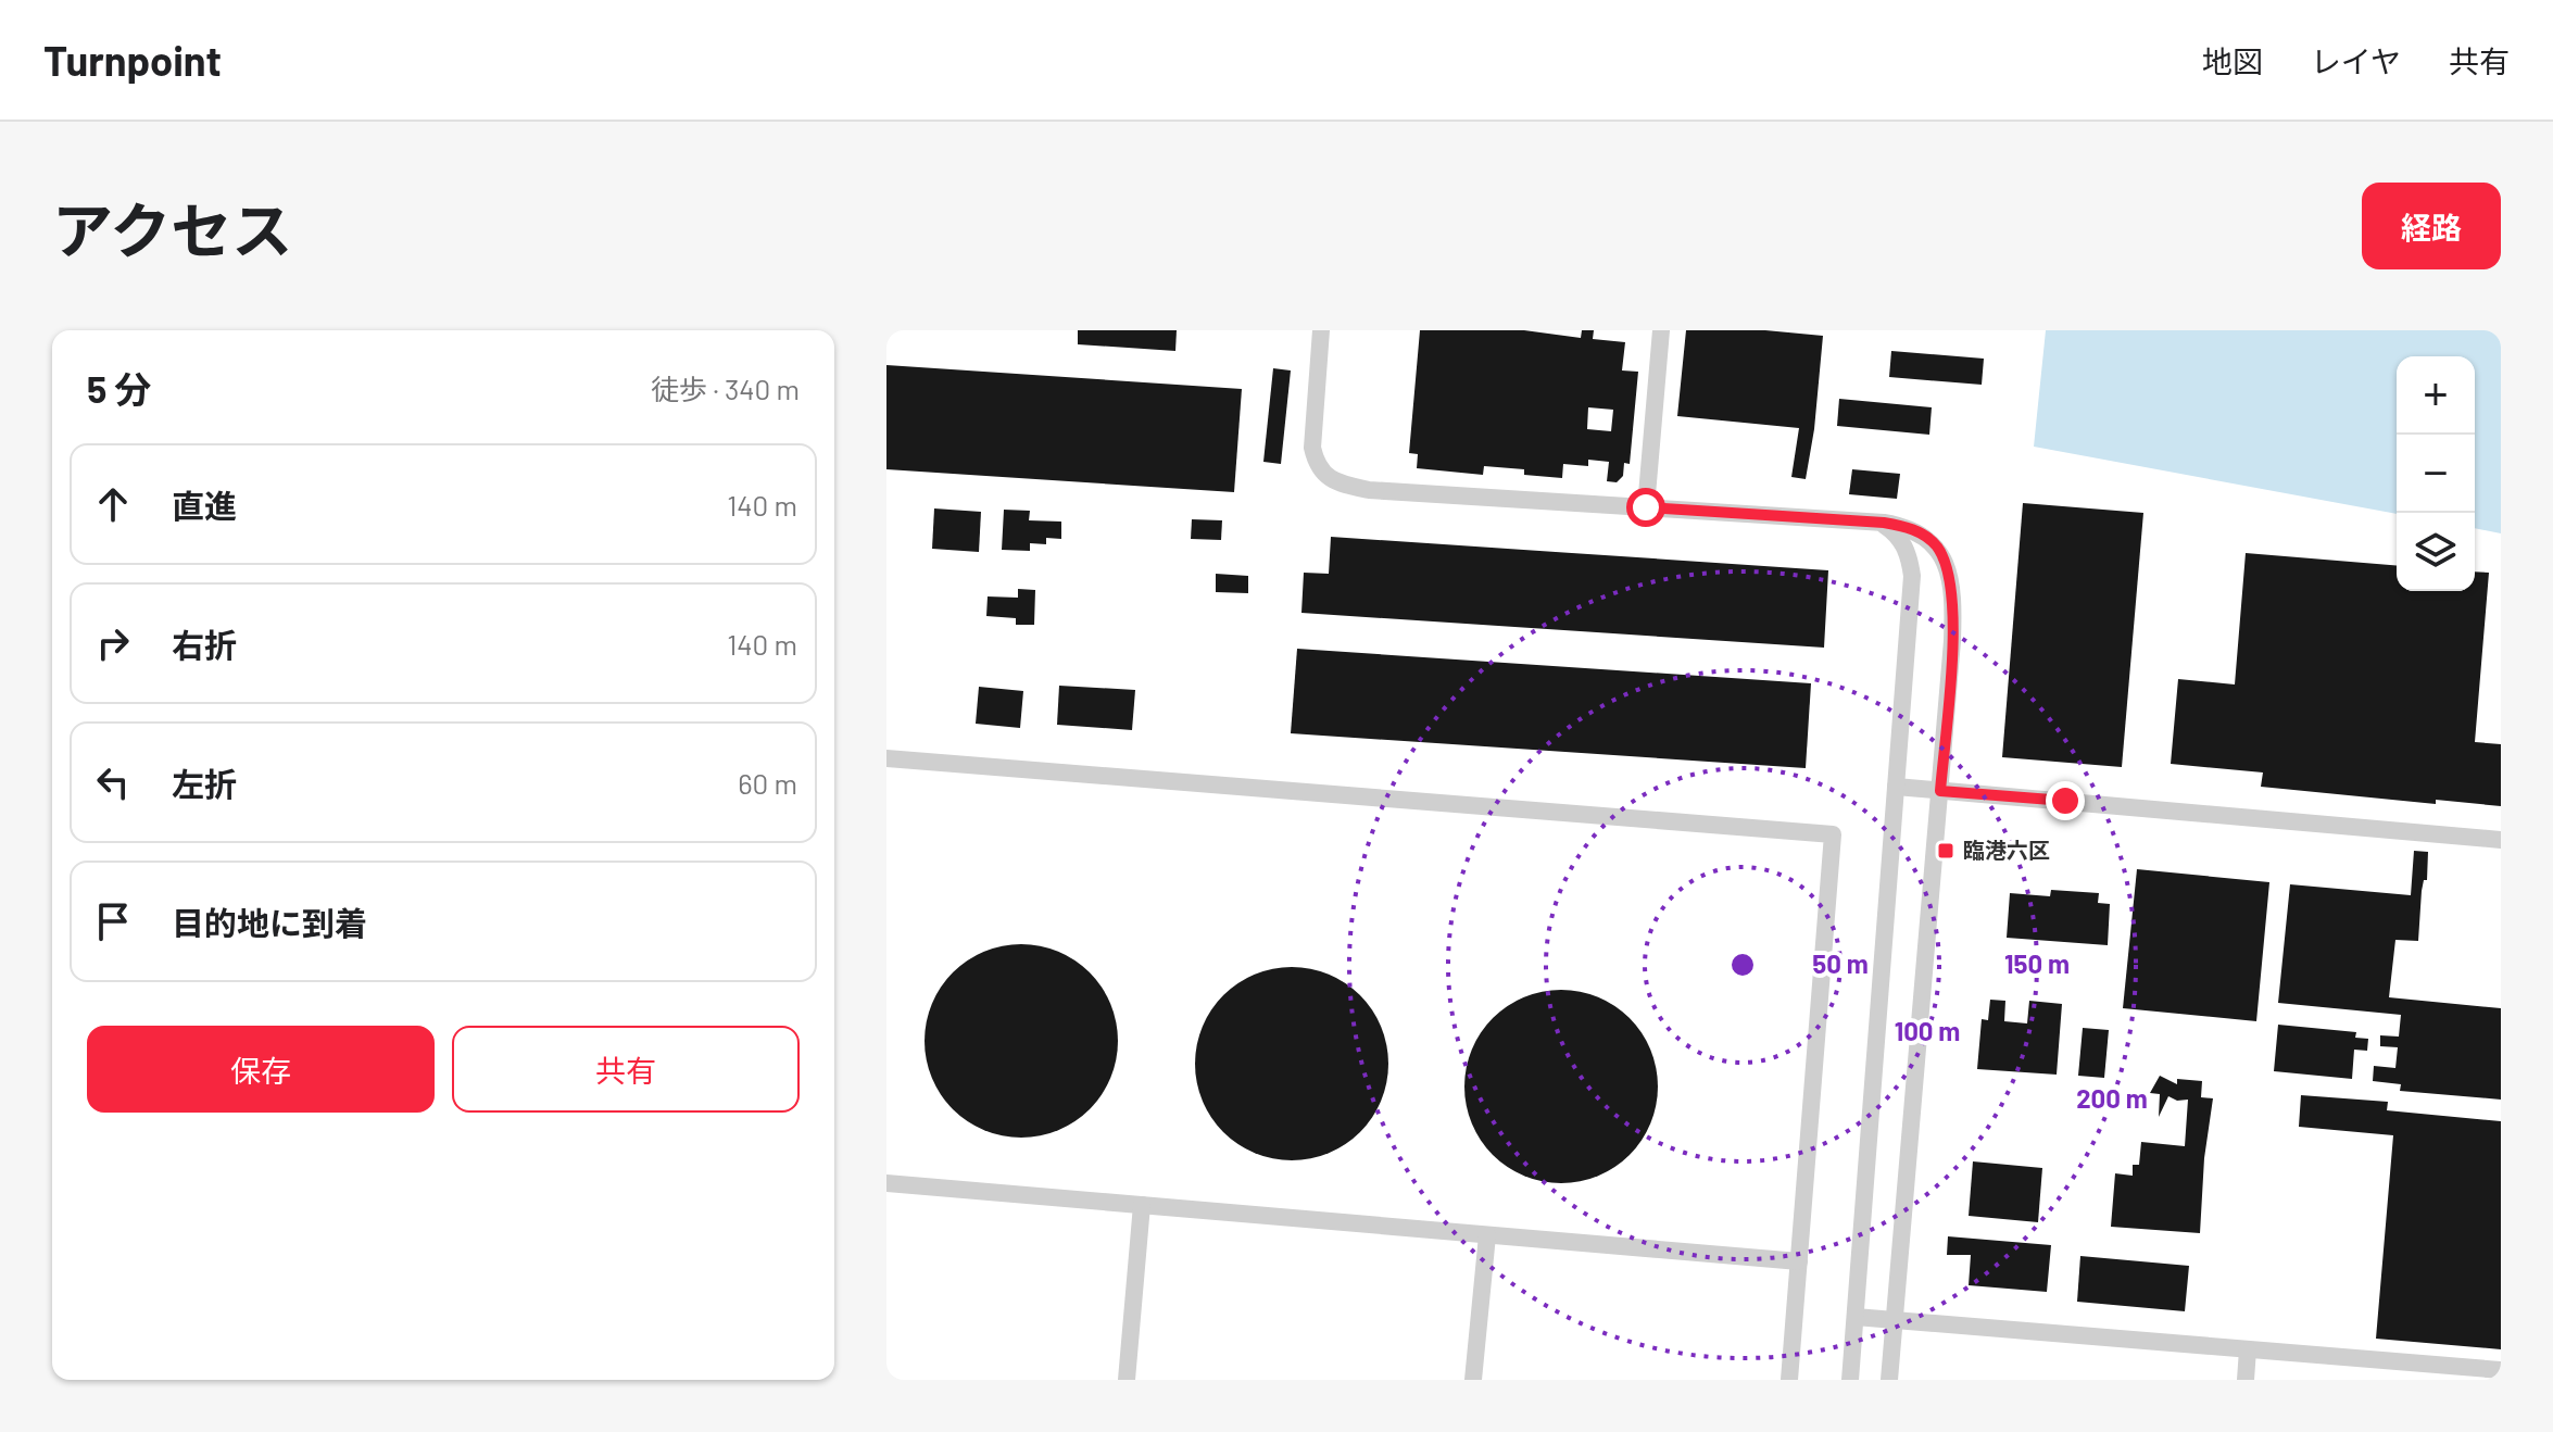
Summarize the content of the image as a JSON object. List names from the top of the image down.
{
  "places": {
    "transit": ["臨港六区"]
  },
  "page": {
    "header": "Turnpoint",
    "nav": ["地図", "レイヤ", "共有"],
    "title": "アクセス",
    "buttons": [
      "経路",
      ["保存", "共有"]
    ],
    "heading": ["5 分", "徒歩 · 340 m"],
    "map_buttons": ["+", "−"],
    "list": [
      ["直進", "140 m"],
      ["右折", "140 m"],
      ["左折", "60 m"],
      "目的地に到着"
    ]
  },
  "rings": [
    "50 m",
    "150 m",
    "100 m",
    "200 m"
  ]
}
